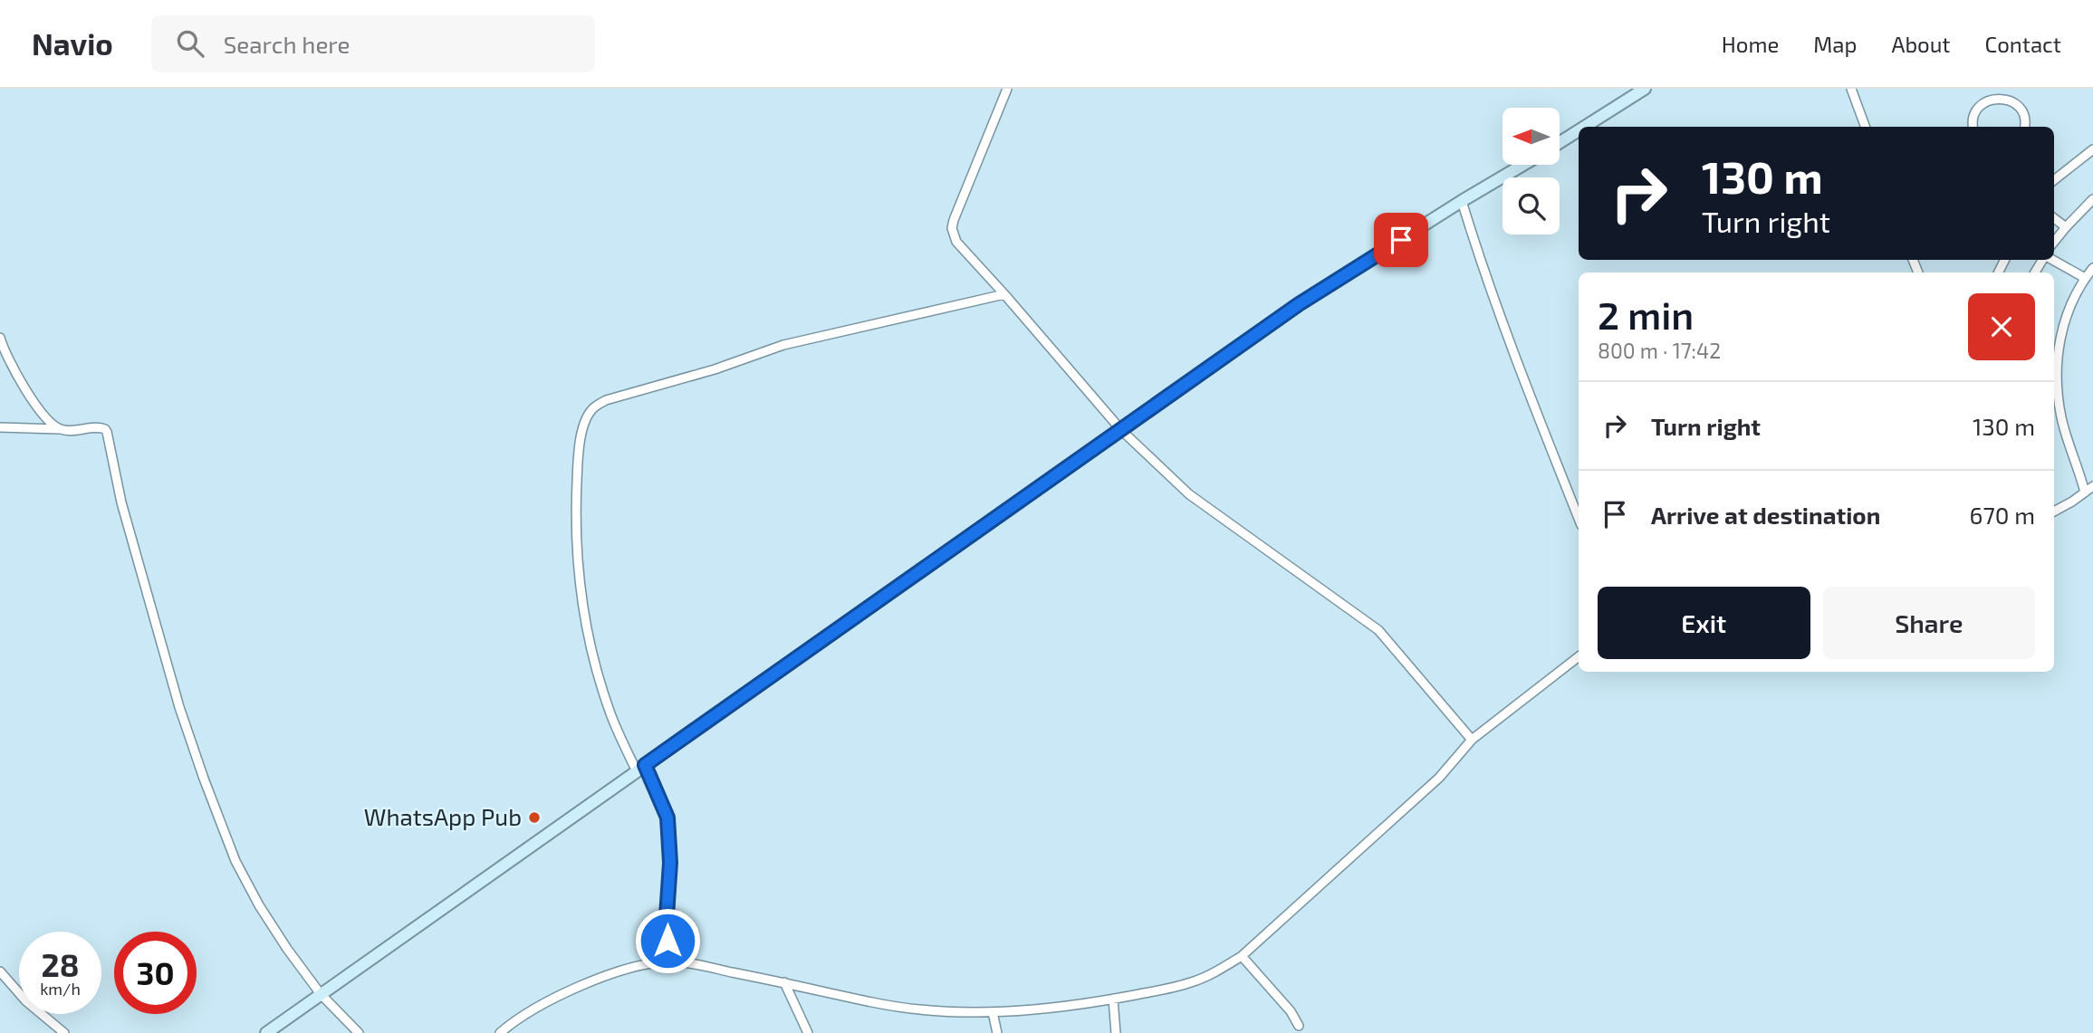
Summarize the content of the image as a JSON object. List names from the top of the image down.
{
  "places": ["WhatsApp Pub"],
  "north": "left",
  "page": {
    "header": "Navio",
    "search": "Search here",
    "nav": [
      "Home",
      "Map",
      "About",
      "Contact"
    ],
    "turn": ["130 m", "Turn right"],
    "heading": ["2 min", "800 m · 17:42"],
    "list": [
      {
        "name": "Turn right",
        "value": "130 m"
      },
      {
        "name": "Arrive at destination",
        "value": "670 m"
      }
    ],
    "buttons": ["Exit", "Share"],
    "speed": "28 km/h",
    "limit": "30"
  }
}
